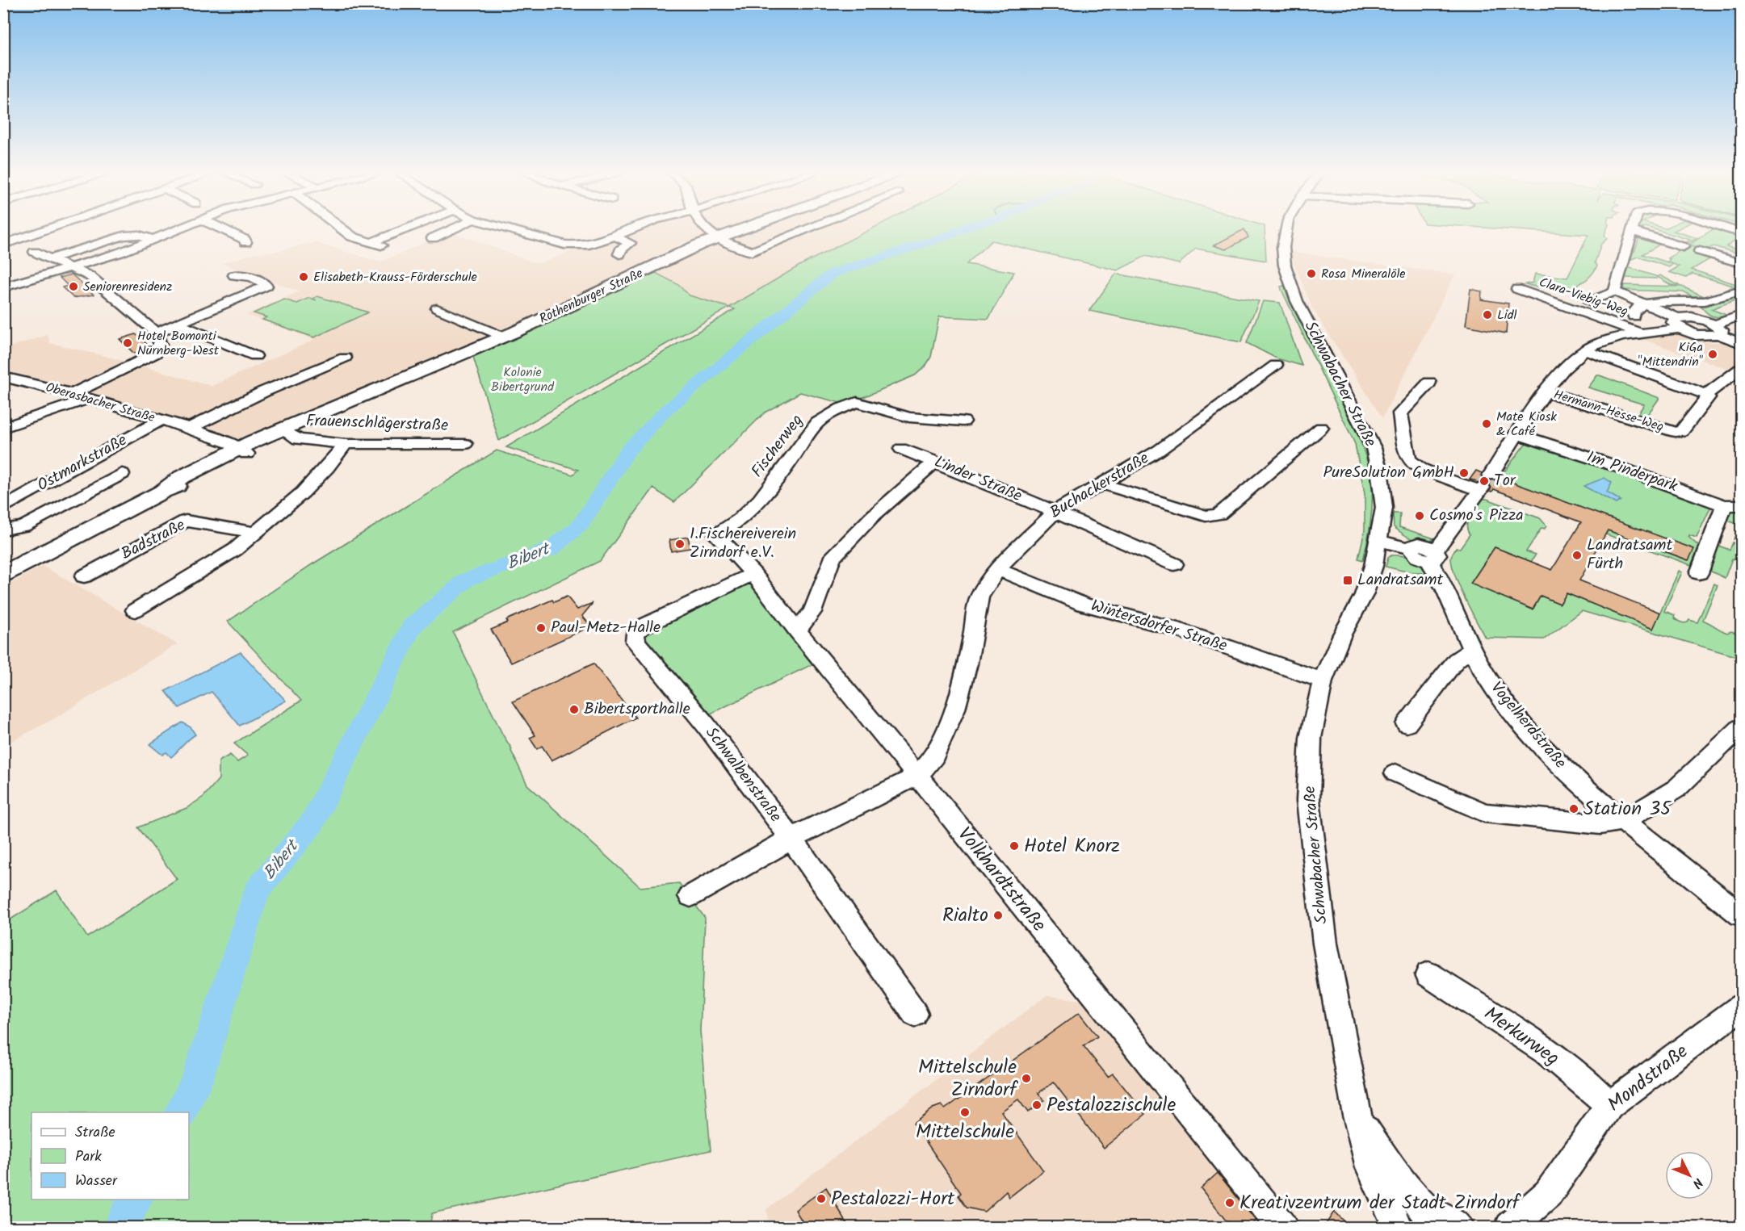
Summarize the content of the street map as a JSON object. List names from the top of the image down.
{
  "streets": {
    "main road": ["Rothenburger Straße"],
    "street": [
      "Clara-Viebig-Weg",
      "Schwabacher Straße",
      "Oberasbacher Straße",
      "Hermann-Hesse-Weg",
      "Frauenschlägerstraße",
      "Fischerweg",
      "Ostmarkstraße",
      "Im Pinderpark",
      "Linder Straße",
      "Buchackerstraße",
      "Badstraße",
      "Wintersdorfer Straße",
      "Vogelherdstraße",
      "Schwalbenstraße",
      "Volkhardtstraße",
      "Merkurweg",
      "Mondstraße"
    ]
  },
  "crossings": [
    ["Rothenburger Straße", "Oberasbacher Straße"],
    ["Rothenburger Straße", "Frauenschlägerstraße"],
    ["Schwabacher Straße", "Wintersdorfer Straße"],
    ["Oberasbacher Straße", "Ostmarkstraße"],
    ["Fischerweg", "Volkhardtstraße"],
    ["Linder Straße", "Buchackerstraße"],
    ["Buchackerstraße", "Wintersdorfer Straße"],
    ["Buchackerstraße", "Schwalbenstraße"],
    ["Buchackerstraße", "Volkhardtstraße"],
    ["Schwalbenstraße", "Volkhardtstraße"],
    ["Merkurweg", "Mondstraße"]
  ],
  "water": ["Bibert"],
  "parks": ["Kolonie Bibertgrund"],
  "places": {
    "other": [
      "Rosa Mineralöle",
      "Elisabeth-Krauss-Förderschule",
      "Seniorenresidenz",
      "Lidl",
      "Hotel Bomonti Nürnberg-West",
      "KiGa \"Mittendrin\"",
      "Mate Kiosk & Café",
      "PureSolution GmbH",
      "Tor",
      "Cosmo's Pizza",
      "1.Fischereiverein Zirndorf e.V.",
      "Landratsamt Fürth",
      "Paul-Metz-Halle",
      "Bibertsporthalle",
      "Station 35",
      "Hotel Knorz",
      "Rialto",
      "Mittelschule Zirndorf",
      "Pestalozzischule",
      "Mittelschule",
      "Pestalozzi-Hort",
      "Kreativzentrum der Stadt Zirndorf"
    ],
    "transit": ["Landratsamt"]
  },
  "legend": ["Straße", "Park", "Wasser"],
  "north": "bottom right"
}
